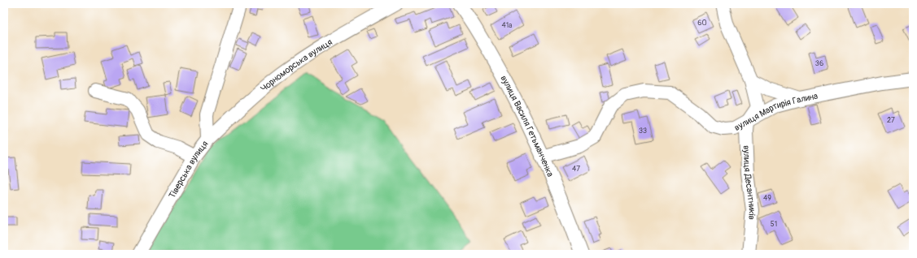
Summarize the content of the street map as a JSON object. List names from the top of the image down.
{
  "streets": {
    "street": [
      "Чорноморська вулиця",
      "вулиця Мартирія Галина",
      "вулиця Василя Гетьманченка",
      "Тіверська вулиця",
      "вулиця Десантників"
    ]
  },
  "crossings": [
    ["Чорноморська вулиця", "Тіверська вулиця"],
    ["вулиця Мартирія Галина", "вулиця Василя Гетьманченка"],
    ["вулиця Мартирія Галина", "вулиця Десантників"]
  ],
  "house_numbers": [
    "60",
    "41а",
    "36",
    "27",
    "33",
    "47",
    "49",
    "51"
  ]
}
